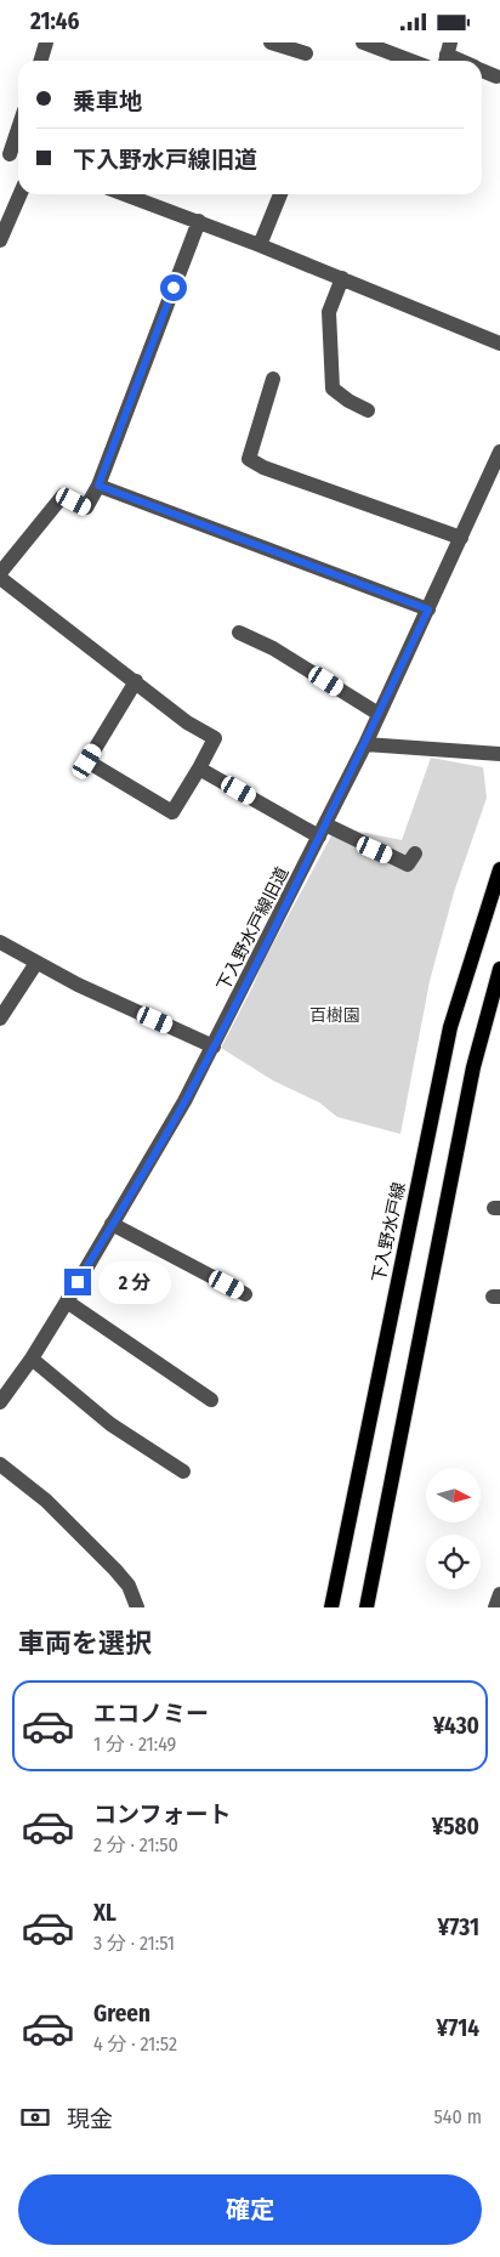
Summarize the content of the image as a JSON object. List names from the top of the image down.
{
  "streets": {
    "main road": ["下入野水戸線"],
    "street": ["下入野水戸線旧道"]
  },
  "parks": ["百樹園"],
  "north": "right",
  "page": {
    "status": "21:46",
    "banner": ["乗車地", "下入野水戸線旧道"],
    "bubble": "2 分",
    "heading": "車両を選択",
    "list": [
      {
        "name": "エコノミー",
        "note": "1 分 · 21:49",
        "value": "¥430"
      },
      {
        "name": "コンフォート",
        "note": "2 分 · 21:50",
        "value": "¥580"
      },
      {
        "name": "XL",
        "note": "3 分 · 21:51",
        "value": "¥731"
      },
      {
        "name": "Green",
        "note": "4 分 · 21:52",
        "value": "¥714"
      }
    ],
    "pay": ["現金", "540 m"],
    "buttons": "確定"
  }
}
